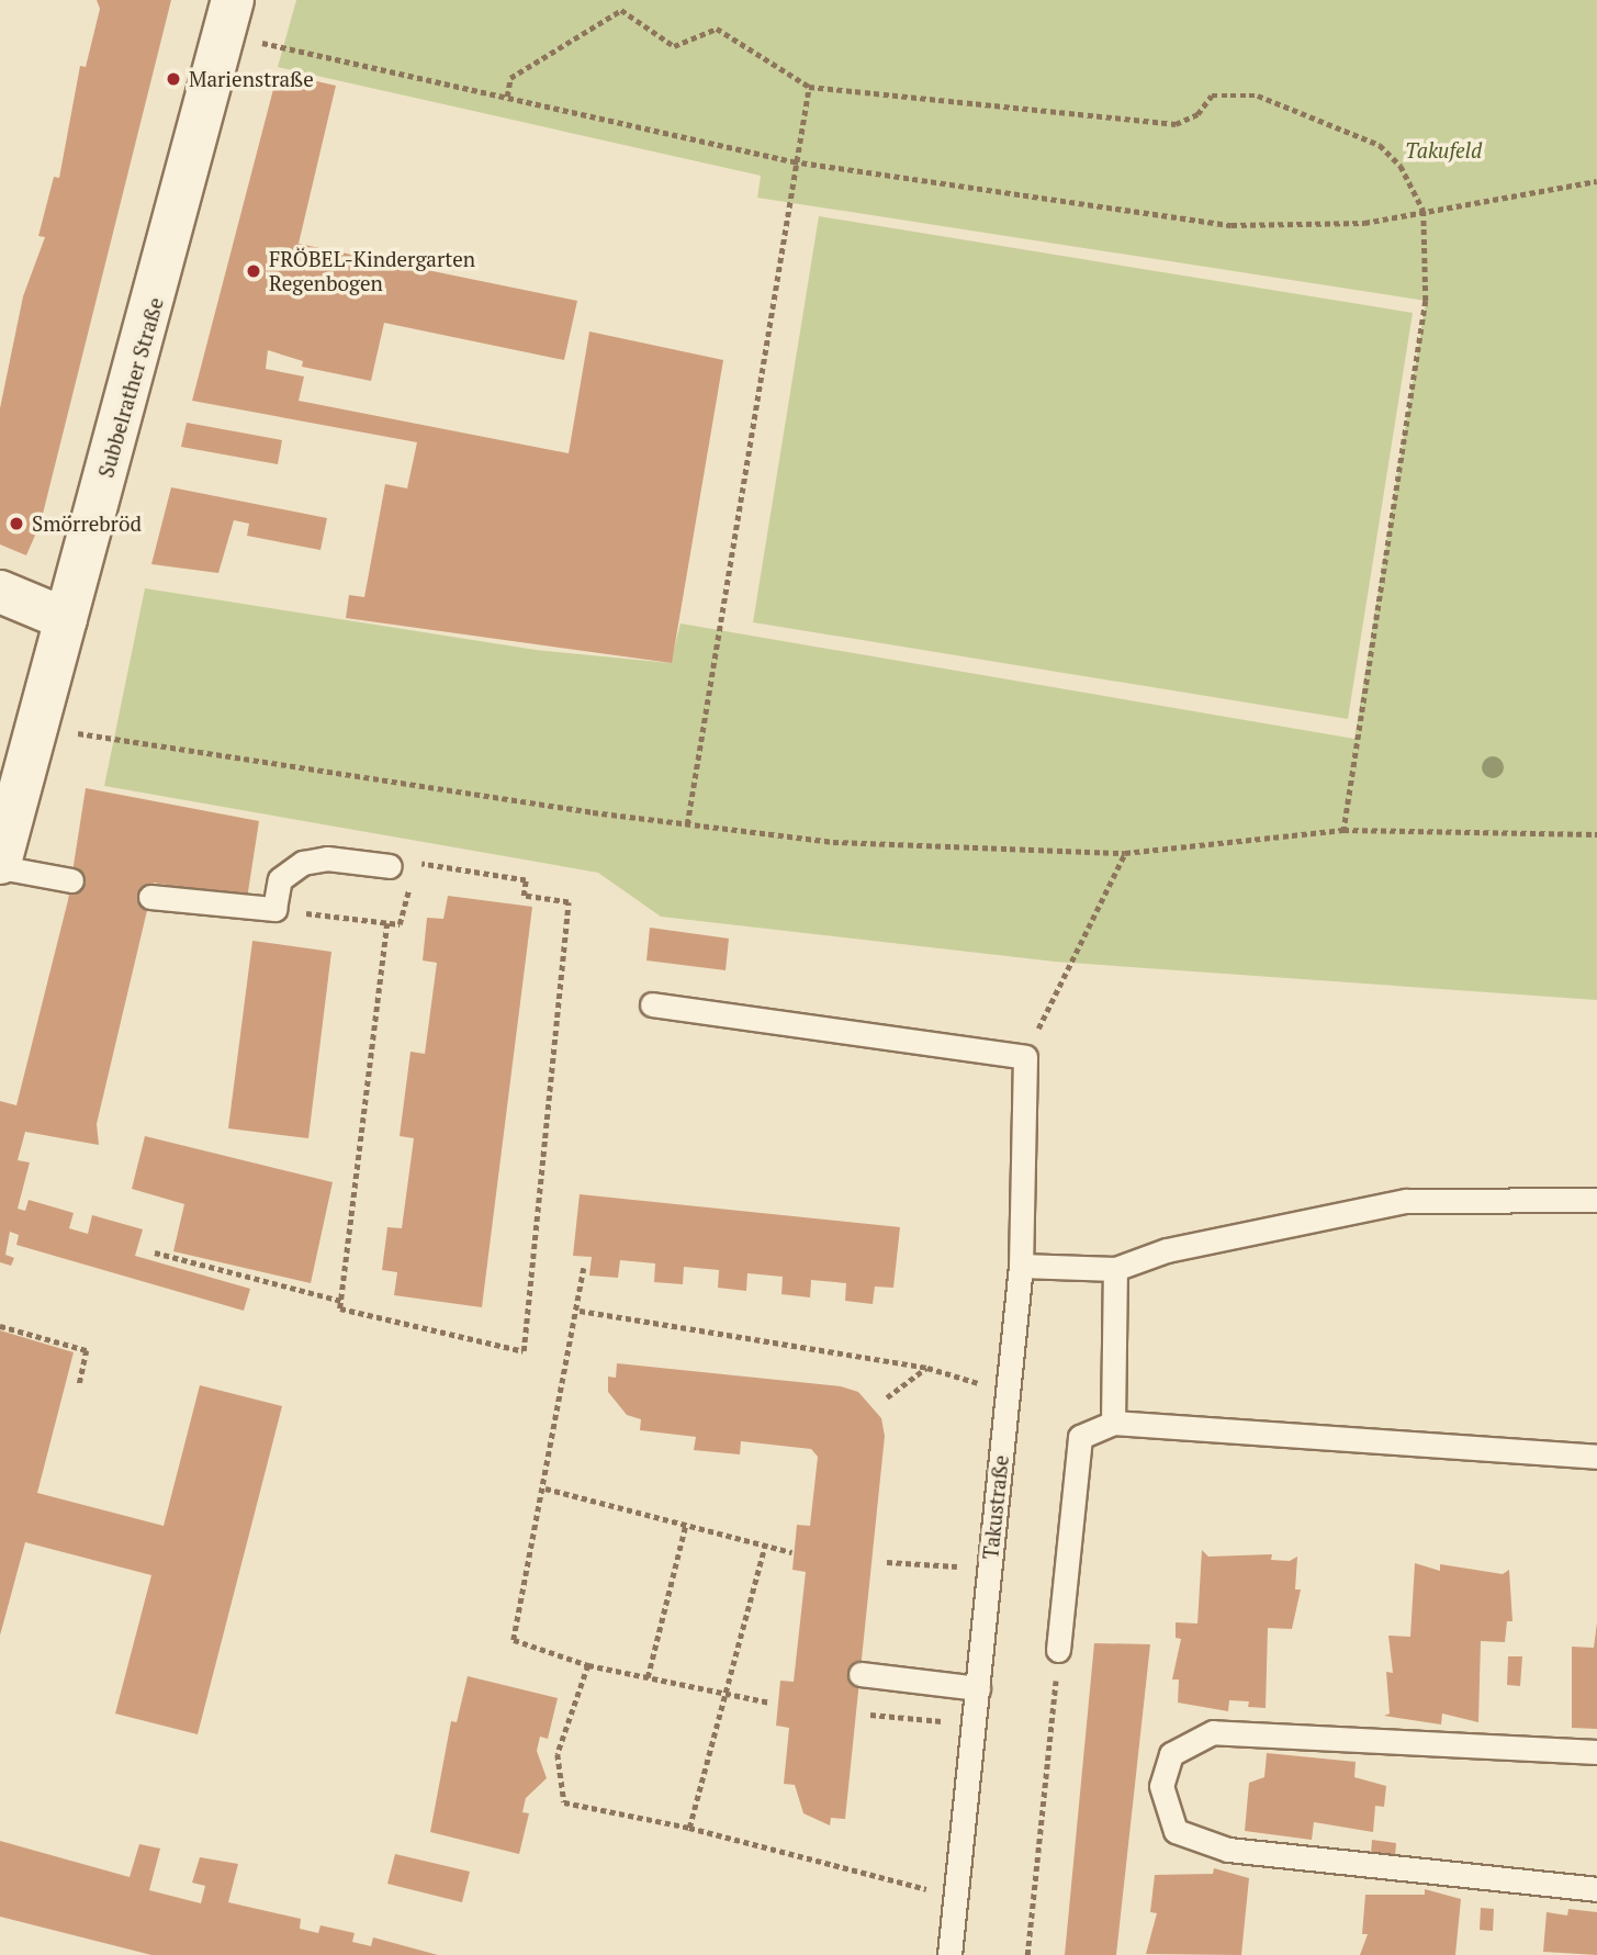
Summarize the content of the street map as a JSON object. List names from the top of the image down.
{
  "streets": {
    "main road": ["Subbelrather Straße"],
    "lane": ["Takustraße"]
  },
  "parks": ["Takufeld"],
  "places": ["Marienstraße", "FRÖBEL-Kindergarten Regenbogen", "Smörrebröd"]
}
